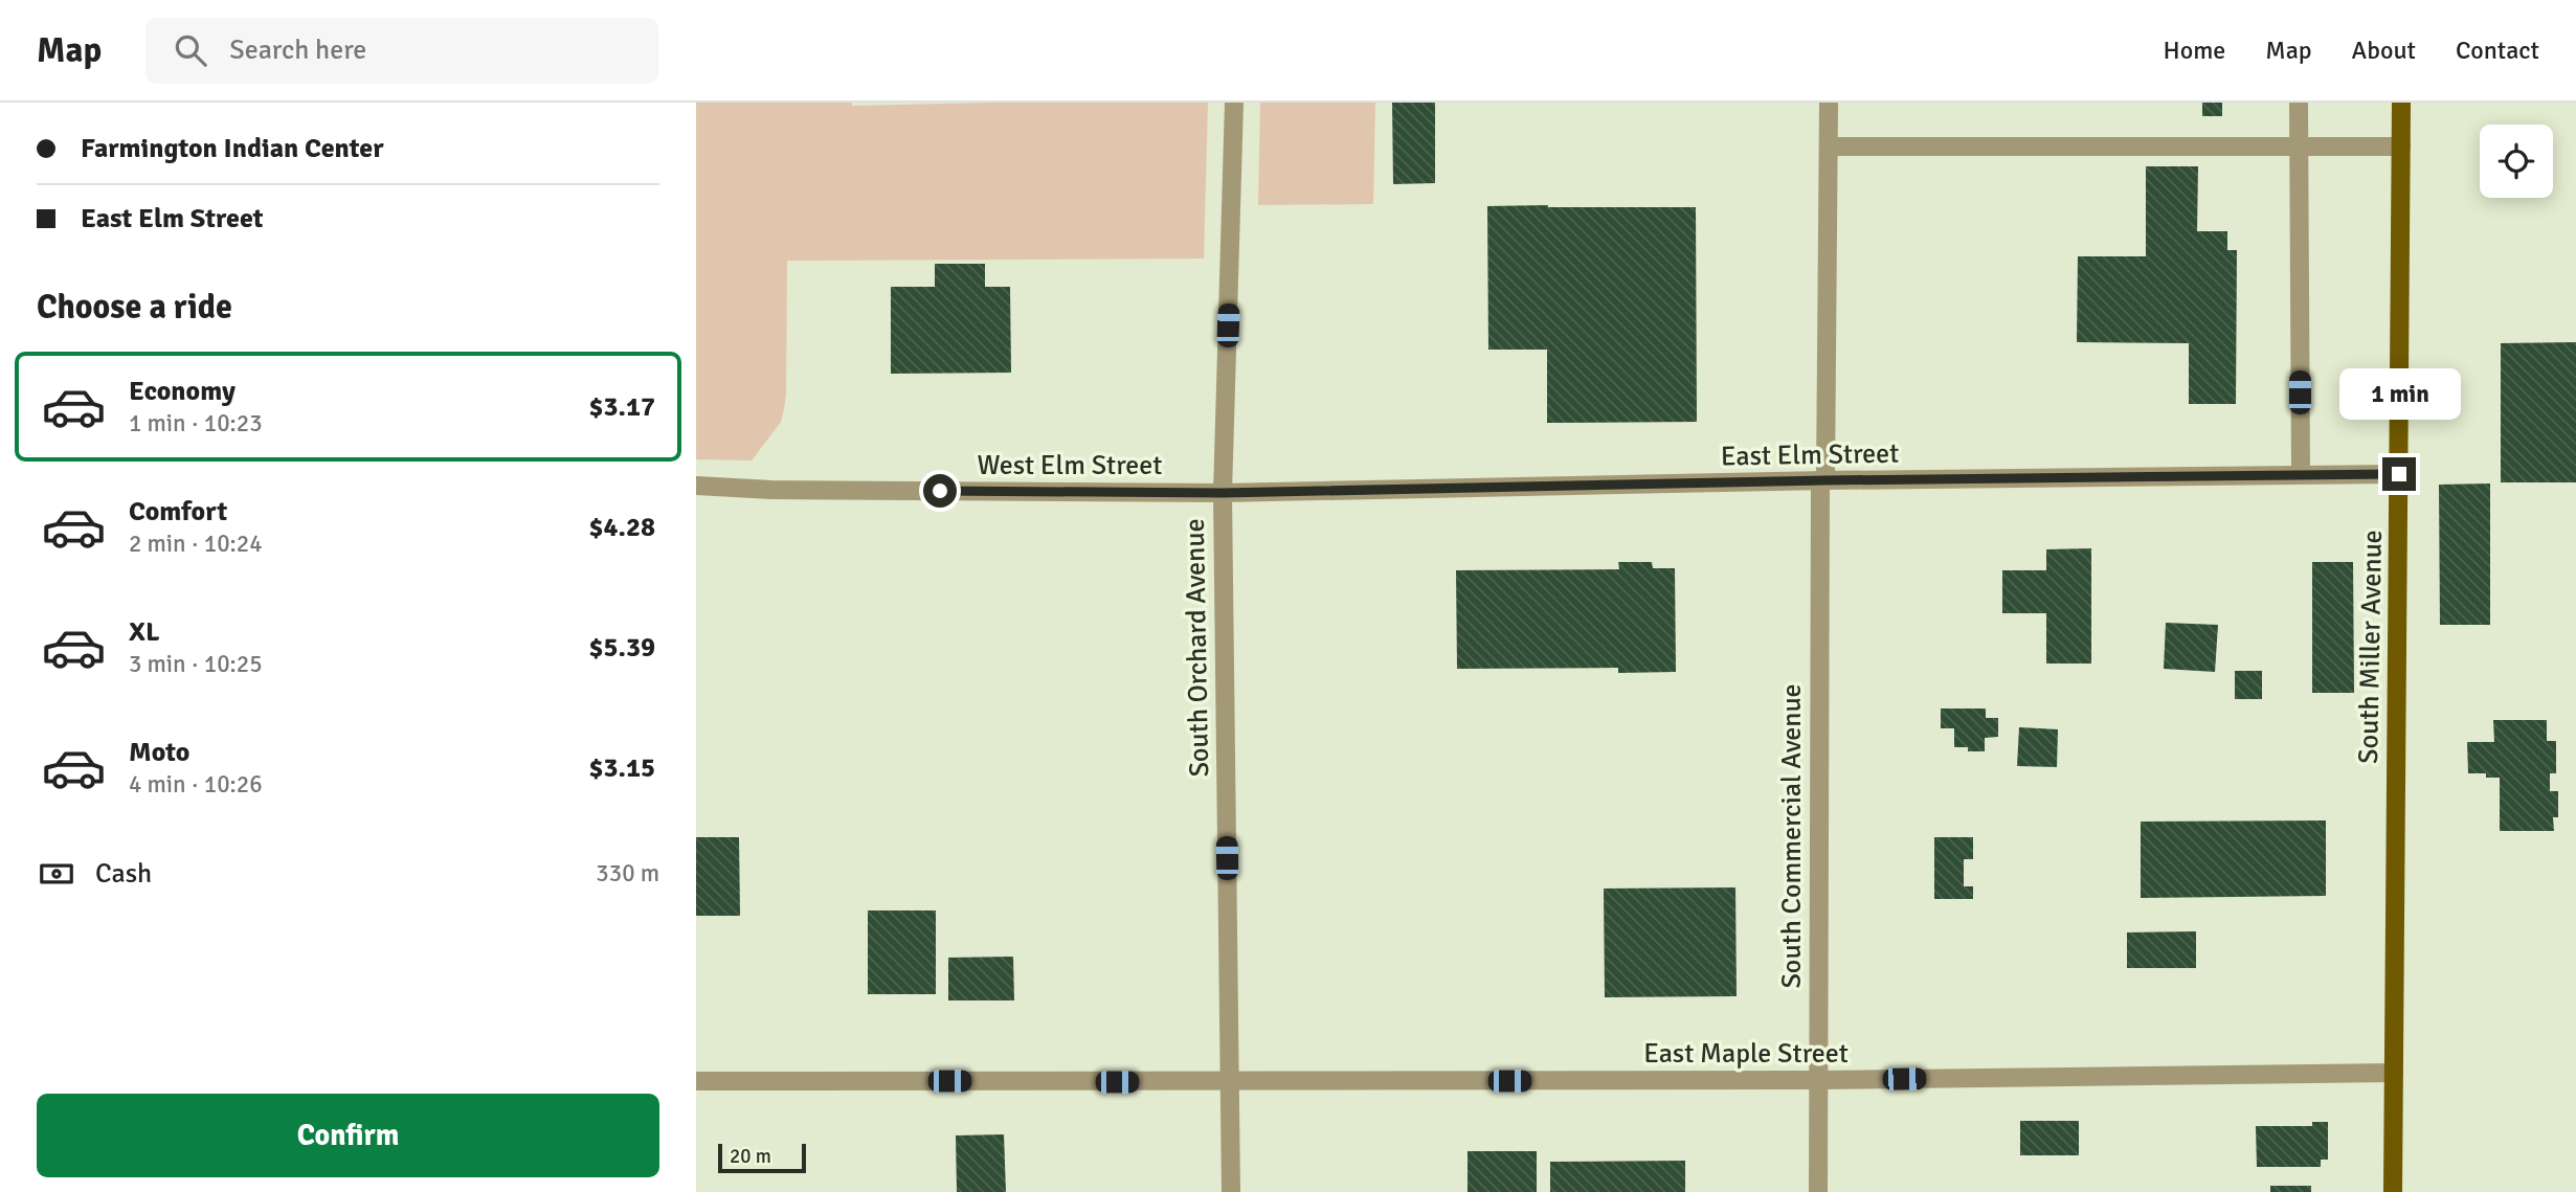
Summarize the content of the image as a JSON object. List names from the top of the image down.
{
  "streets": {
    "main road": ["South Miller Avenue"],
    "street": [
      "East Elm Street",
      "West Elm Street",
      "South Orchard Avenue",
      "South Commercial Avenue",
      "East Maple Street"
    ]
  },
  "crossings": [
    ["East Elm Street", "West Elm Street"],
    ["East Elm Street", "South Miller Avenue"],
    ["East Elm Street", "South Orchard Avenue"],
    ["East Elm Street", "South Commercial Avenue"],
    ["West Elm Street", "South Orchard Avenue"],
    ["South Miller Avenue", "East Maple Street"],
    ["South Orchard Avenue", "East Maple Street"],
    ["South Commercial Avenue", "East Maple Street"]
  ],
  "scale_bar": "20 m",
  "page": {
    "header": "Map",
    "search": "Search here",
    "nav": [
      "Home",
      "Map",
      "About",
      "Contact"
    ],
    "banner": ["Farmington Indian Center", "East Elm Street"],
    "heading": "Choose a ride",
    "list": [
      {
        "name": "Economy",
        "note": "1 min · 10:23",
        "value": "$3.17"
      },
      {
        "name": "Comfort",
        "note": "2 min · 10:24",
        "value": "$4.28"
      },
      {
        "name": "XL",
        "note": "3 min · 10:25",
        "value": "$5.39"
      },
      {
        "name": "Moto",
        "note": "4 min · 10:26",
        "value": "$3.15"
      }
    ],
    "bubble": "1 min",
    "pay": ["Cash", "330 m"],
    "buttons": "Confirm",
    "scale": "20 m"
  }
}
